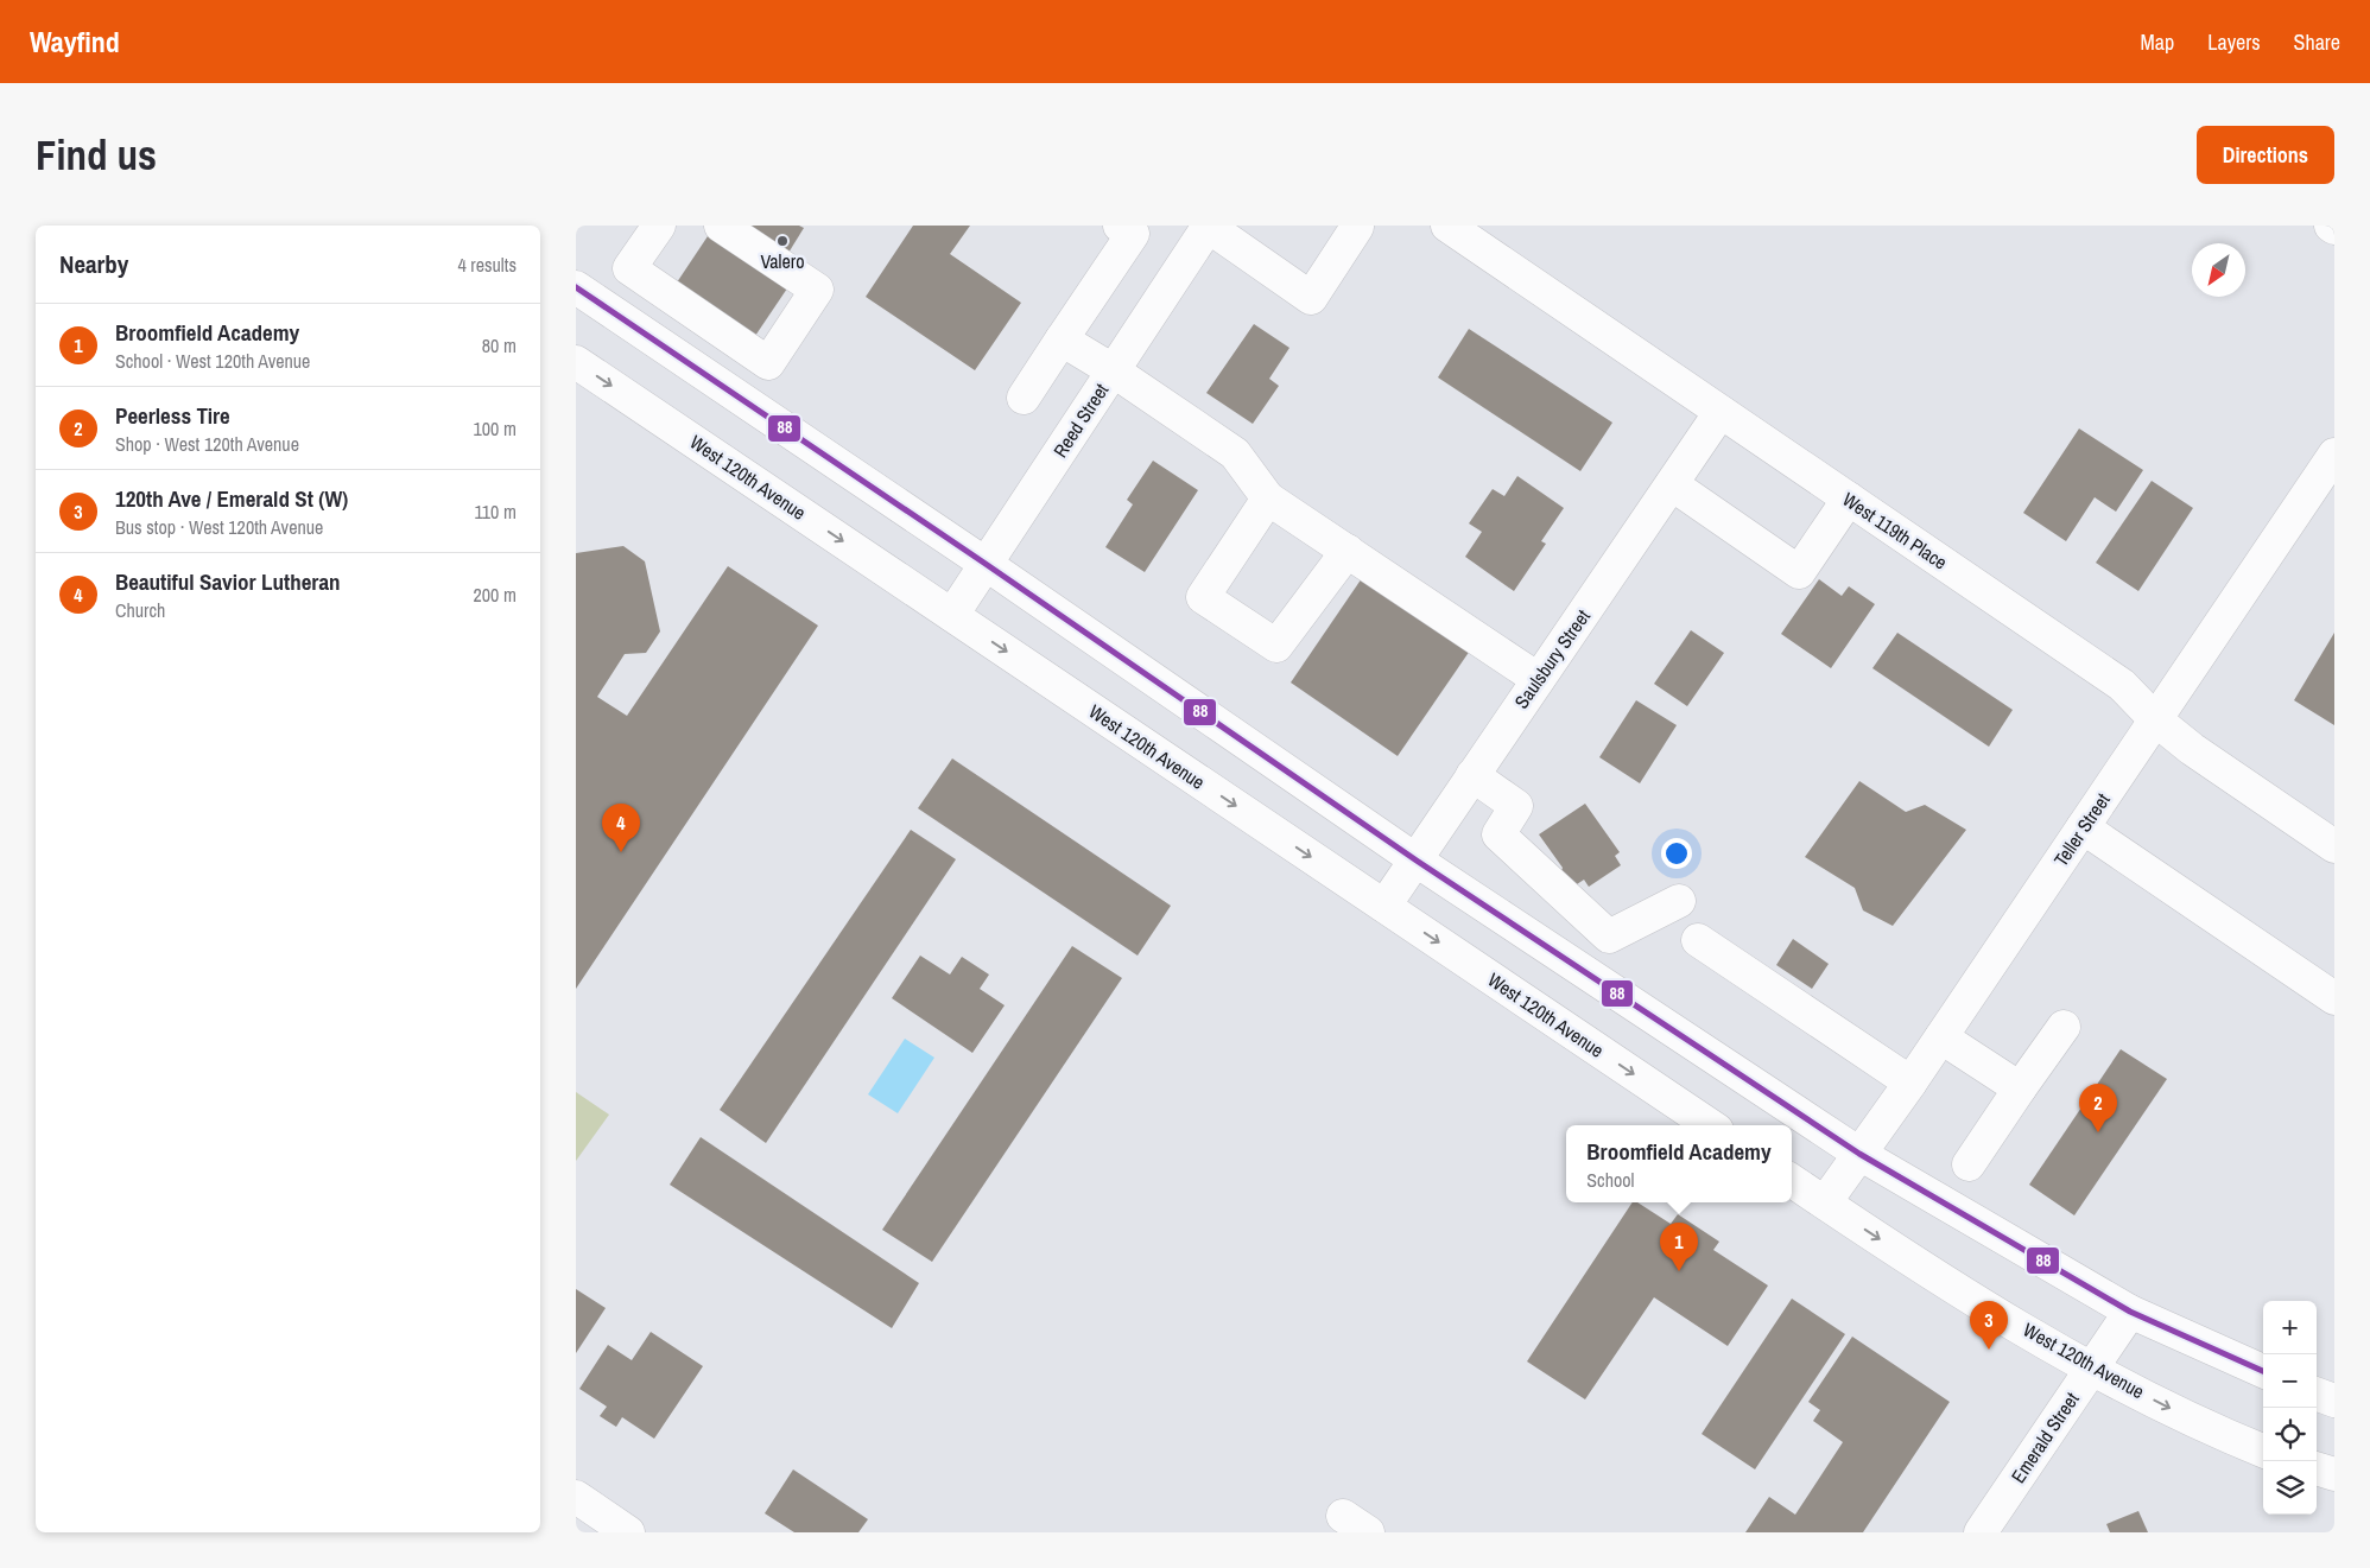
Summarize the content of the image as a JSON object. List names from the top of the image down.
{
  "streets": {
    "main road": [
      "Reed Street",
      "West 120th Avenue",
      "West 119th Place",
      "Saulsbury Street",
      "Teller Street",
      "Emerald Street"
    ]
  },
  "crossings": [
    ["Reed Street", "West 120th Avenue"],
    ["West 120th Avenue", "Saulsbury Street"],
    ["West 120th Avenue", "Teller Street"],
    ["West 120th Avenue", "Emerald Street"],
    ["West 119th Place", "Saulsbury Street"],
    ["West 119th Place", "Teller Street"]
  ],
  "places": ["Valero"],
  "lines": ["transit line 88"],
  "north": "bottom left",
  "page": {
    "header": "Wayfind",
    "nav": ["Map", "Layers", "Share"],
    "buttons": "Directions",
    "title": "Find us",
    "heading": ["Nearby", "4 results"],
    "list": [
      {
        "mark": "1",
        "name": "Broomfield Academy",
        "note": "School · West 120th Avenue",
        "value": "80 m"
      },
      {
        "mark": "2",
        "name": "Peerless Tire",
        "note": "Shop · West 120th Avenue",
        "value": "100 m"
      },
      {
        "mark": "3",
        "name": "120th Ave / Emerald St (W)",
        "note": "Bus stop · West 120th Avenue",
        "value": "110 m"
      },
      {
        "mark": "4",
        "name": "Beautiful Savior Lutheran",
        "note": "Church",
        "value": "200 m"
      }
    ],
    "pins": [
      "4",
      "2",
      "1",
      "3"
    ],
    "popup": ["Broomfield Academy", "School"],
    "map_buttons": ["+", "−"]
  }
}
